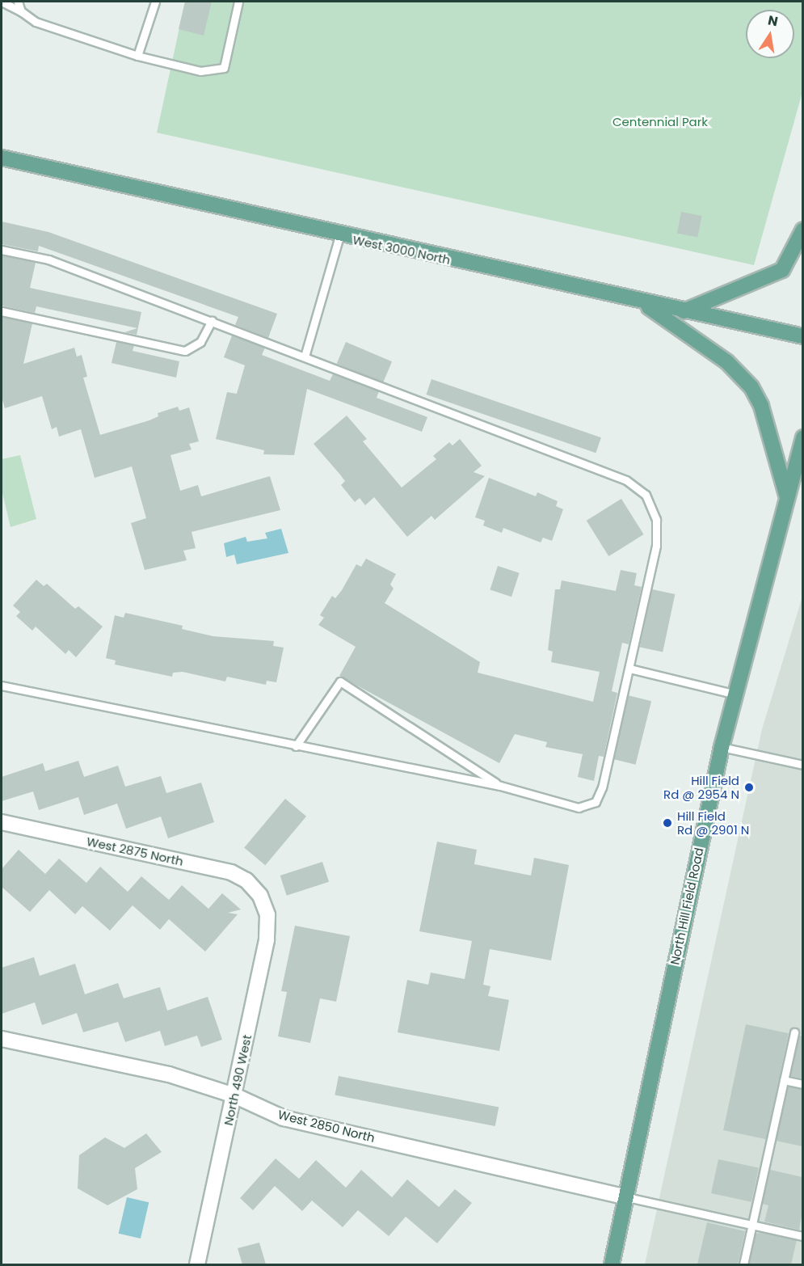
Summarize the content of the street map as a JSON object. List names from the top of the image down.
{
  "streets": {
    "main road": ["West 3000 North", "North Hill Field Road"],
    "street": ["West 2875 North", "North 490 West", "West 2850 North"]
  },
  "crossings": [
    ["West 2875 North", "North 490 West"],
    ["North Hill Field Road", "West 2850 North"],
    ["North 490 West", "West 2850 North"]
  ],
  "parks": ["Centennial Park"],
  "places": ["Hill Field Rd @ 2954 N", "Hill Field Rd @ 2901 N"],
  "north": "top"
}
